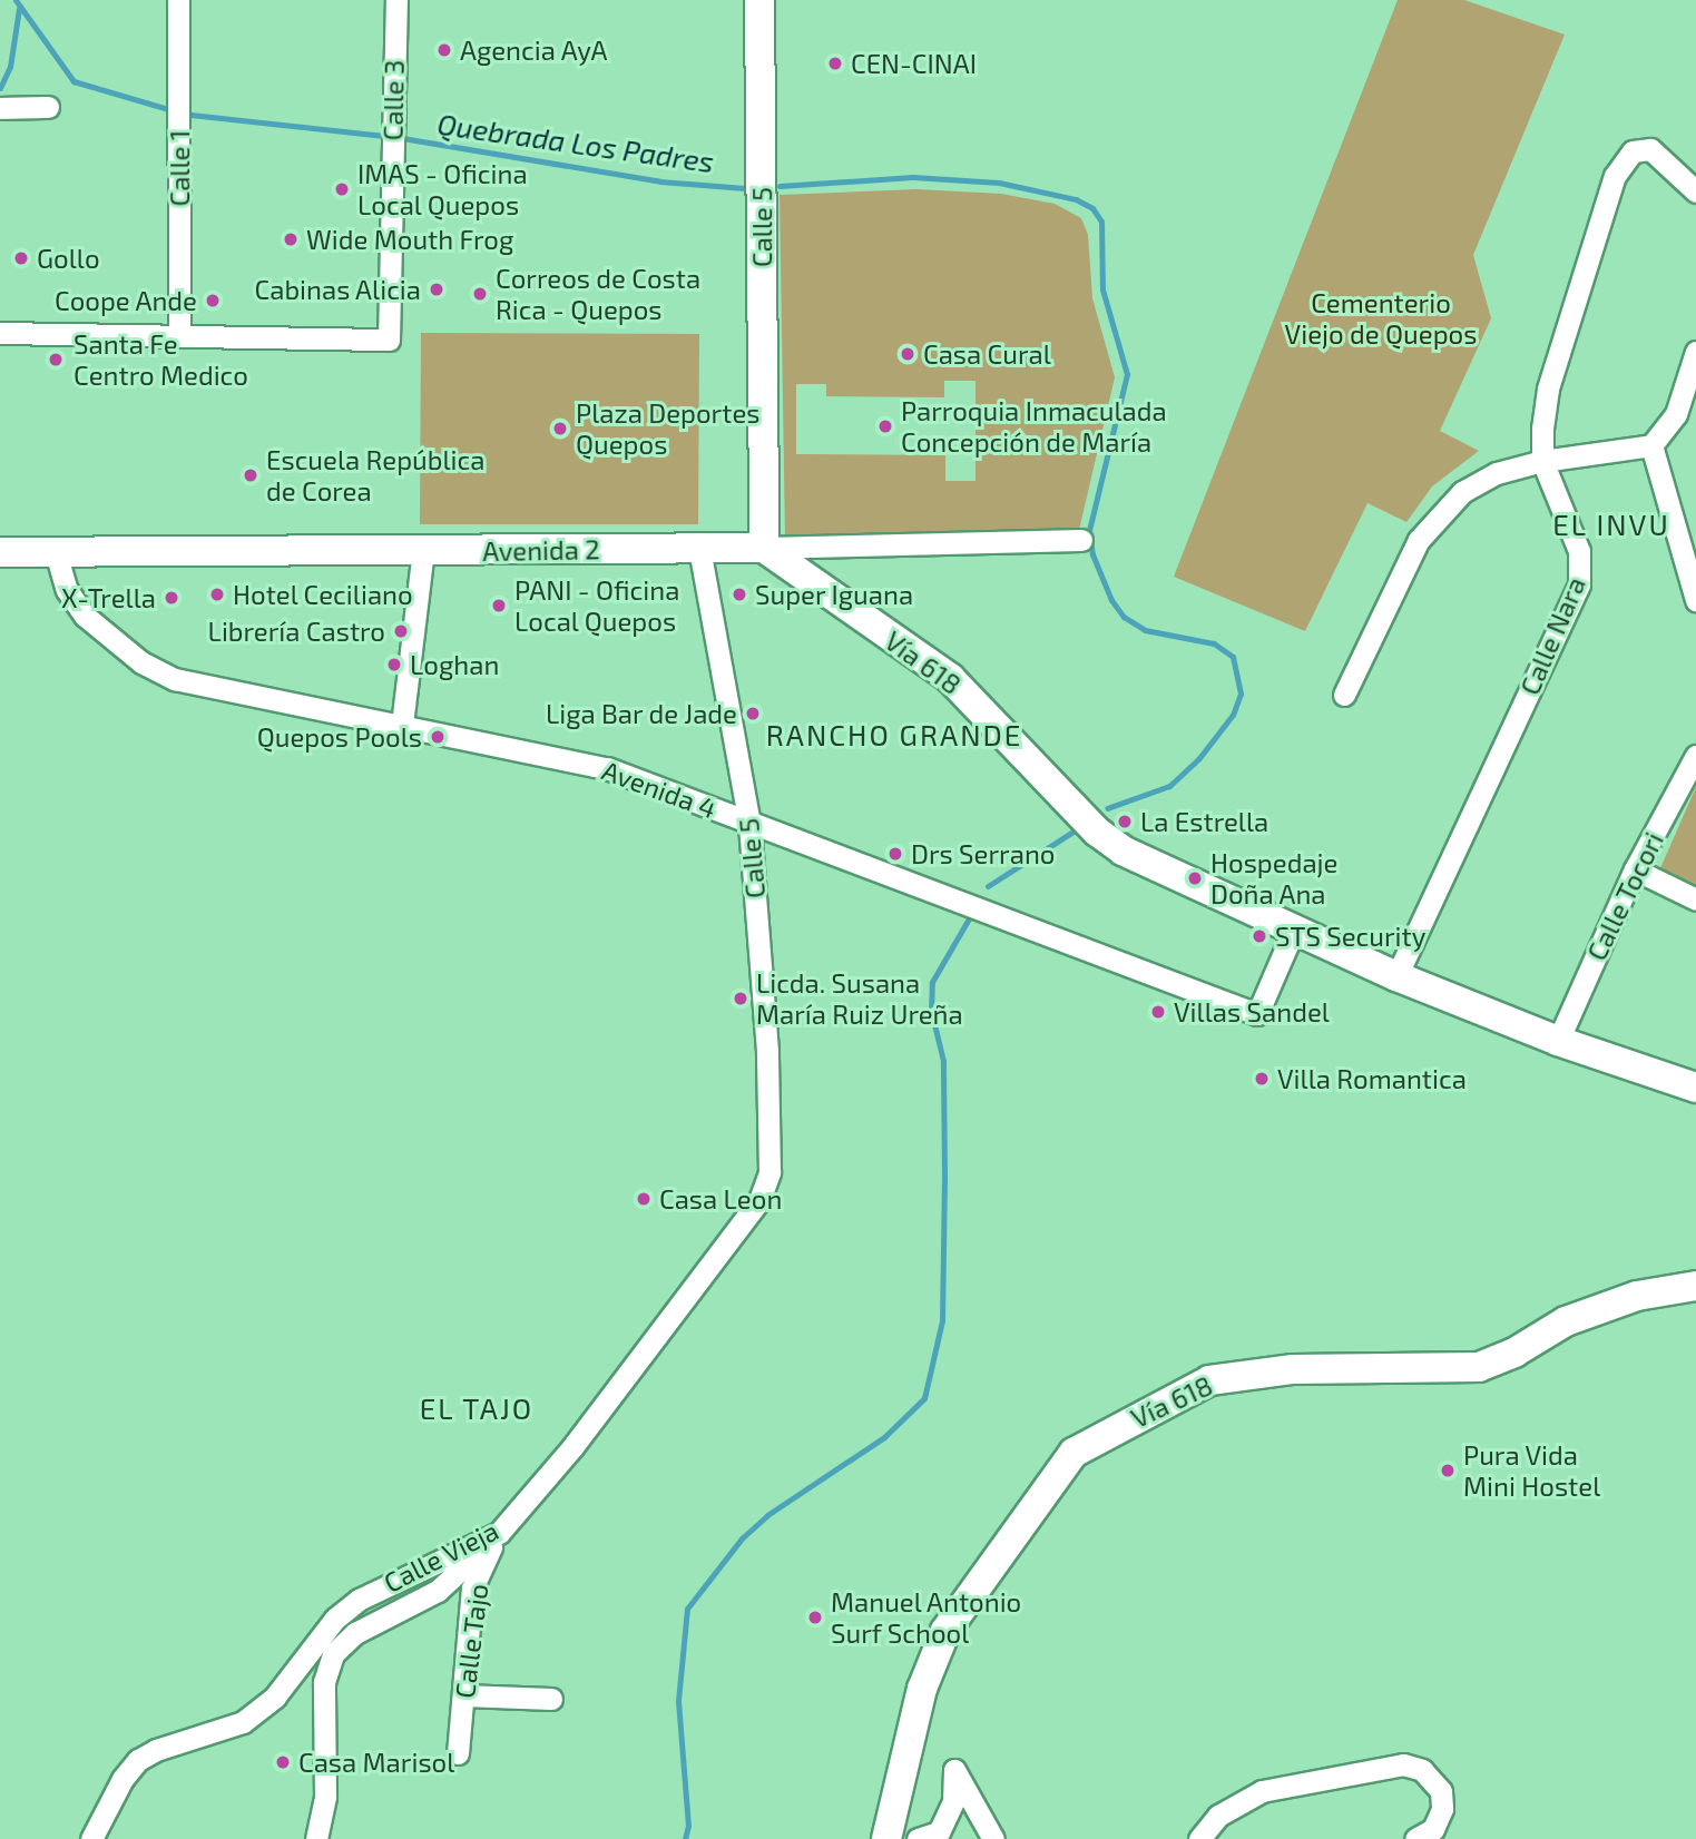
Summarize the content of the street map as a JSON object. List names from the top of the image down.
{
  "streets": {
    "street": [
      "Calle 3",
      "Calle 1",
      "Calle 5",
      "Avenida 2",
      "Calle Nara",
      "Vía 618",
      "Avenida 4",
      "Calle Tocori",
      "Calle Vieja",
      "Calle Tajo"
    ]
  },
  "crossings": [
    ["Calle 3", "Calle 1"],
    ["Calle 5", "Avenida 2"],
    ["Calle 5", "Vía 618"],
    ["Calle 5", "Avenida 4"],
    ["Calle 5", "Calle Vieja"],
    ["Avenida 2", "Vía 618"],
    ["Avenida 2", "Avenida 4"],
    ["Calle Nara", "Vía 618"],
    ["Vía 618", "Avenida 4"],
    ["Vía 618", "Calle Tocori"],
    ["Calle Vieja", "Calle Tajo"]
  ],
  "districts": ["EL INVU", "RANCHO GRANDE", "EL TAJO"],
  "water": ["Quebrada Los Padres"],
  "parks": ["Cementerio Viejo de Quepos"],
  "places": [
    "Agencia AyA",
    "CEN-CINAI",
    "IMAS - Oficina Local Quepos",
    "Wide Mouth Frog",
    "Gollo",
    "Cabinas Alicia",
    "Correos de Costa Rica - Quepos",
    "Coope Ande",
    "Casa Cural",
    "Santa Fe Centro Medico",
    "Parroquia Inmaculada Concepción de María",
    "Plaza Deportes Quepos",
    "Escuela República de Corea",
    "Hotel Ceciliano",
    "Super Iguana",
    "X-Trella",
    "PANI - Oficina Local Quepos",
    "Librería Castro",
    "Loghan",
    "Liga Bar de Jade",
    "Quepos Pools",
    "La Estrella",
    "Drs Serrano",
    "Hospedaje Doña Ana",
    "STS Security",
    "Licda. Susana María Ruiz Ureña",
    "Villas Sandel",
    "Villa Romantica",
    "Casa Leon",
    "Pura Vida Mini Hostel",
    "Manuel Antonio Surf School",
    "Casa Marisol"
  ]
}
